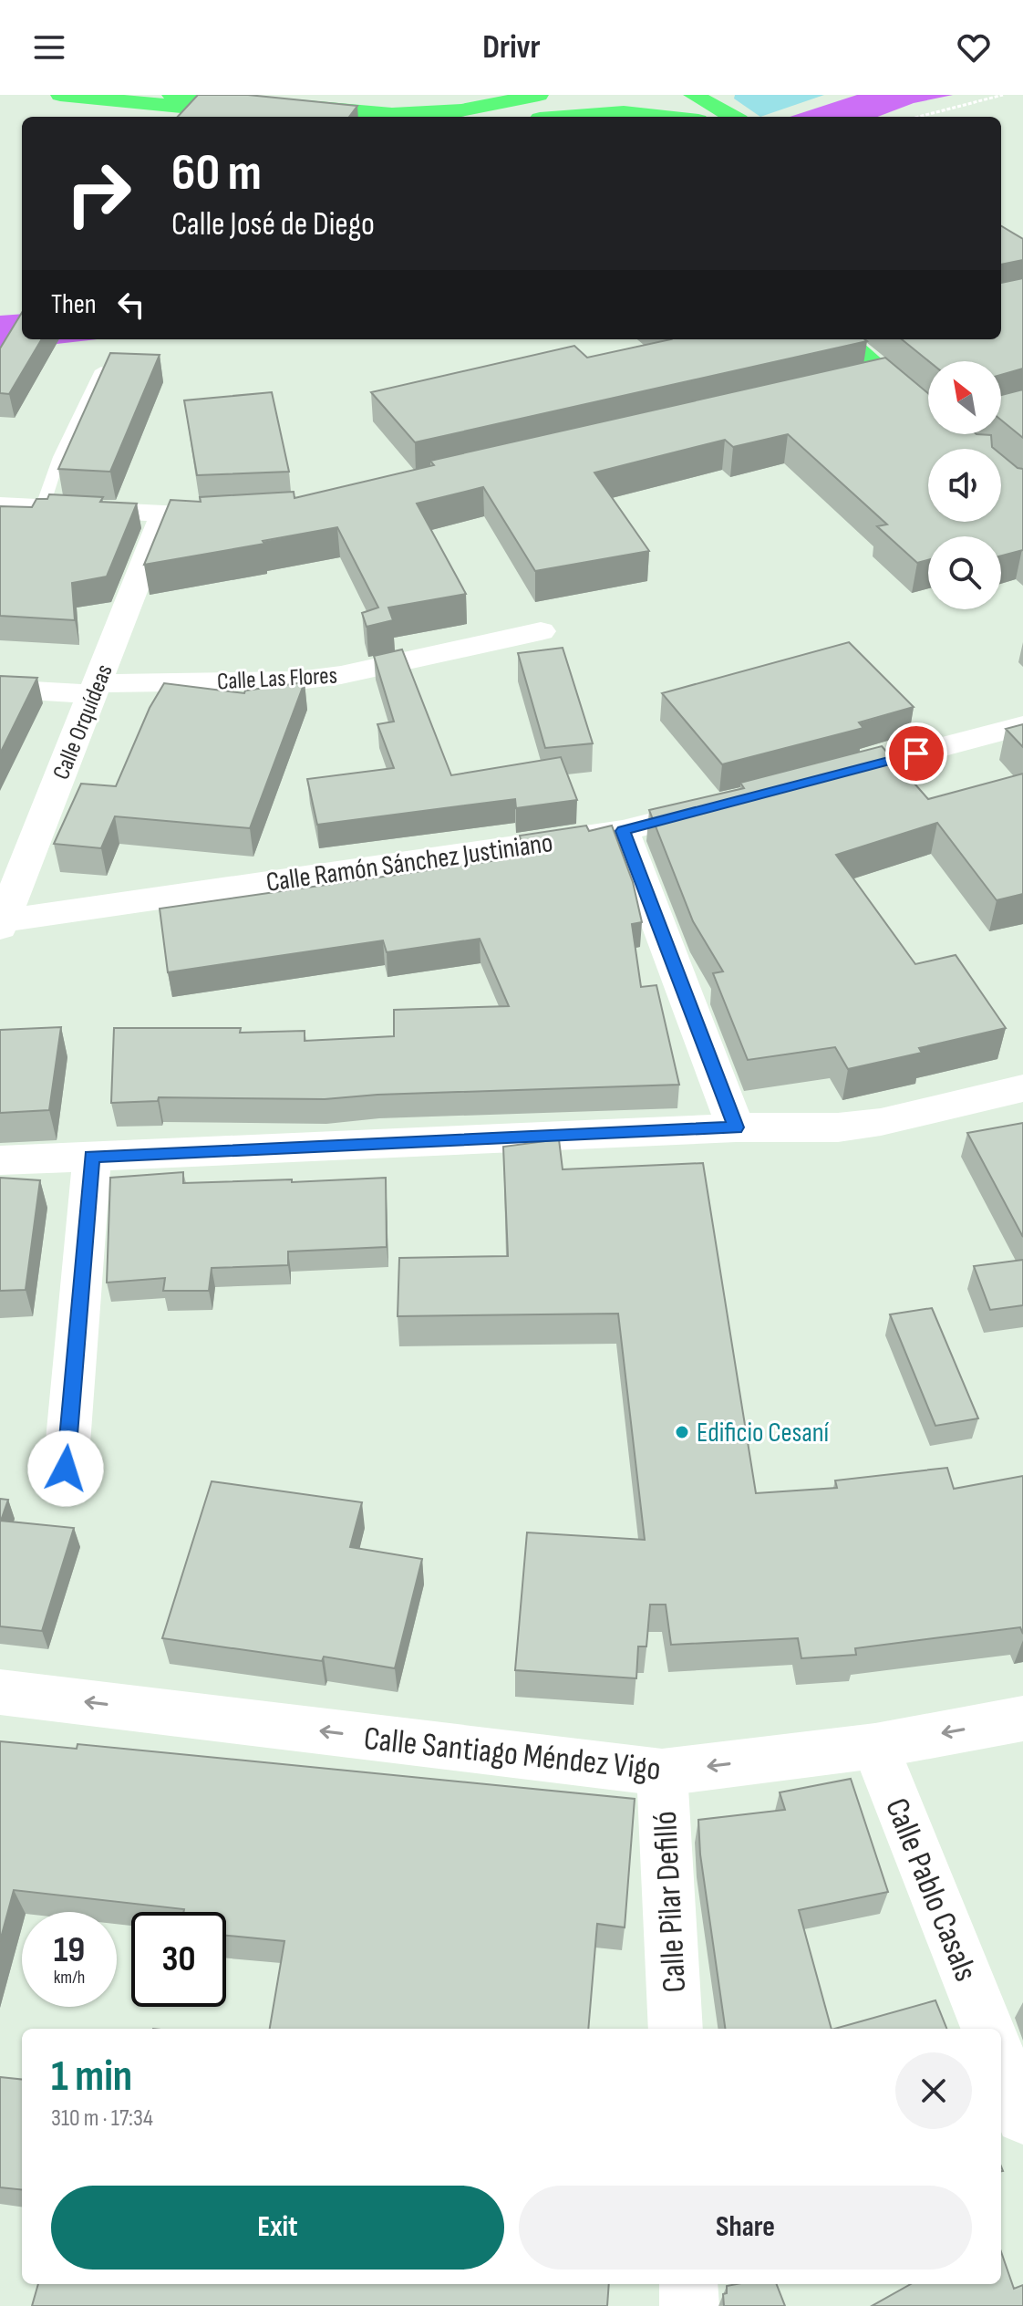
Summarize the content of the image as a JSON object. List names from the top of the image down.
{
  "streets": {
    "street": [
      "Calle Las Flores",
      "Calle Orquídeas",
      "Calle Ramón Sánchez Justiniano",
      "Calle Santiago Méndez Vigo",
      "Calle Pablo Casals",
      "Calle Pilar Defilló"
    ]
  },
  "crossings": [
    ["Calle Las Flores", "Calle Orquídeas"],
    ["Calle Orquídeas", "Calle Ramón Sánchez Justiniano"],
    ["Calle Santiago Méndez Vigo", "Calle Pablo Casals"],
    ["Calle Santiago Méndez Vigo", "Calle Pilar Defilló"]
  ],
  "one_way": ["Calle Santiago Méndez Vigo"],
  "places": ["Edificio Cesaní"],
  "north": "top left",
  "page": {
    "header": "Drivr",
    "turn": ["60 m", "Calle José de Diego"],
    "then": "Then",
    "speed": "19 km/h",
    "limit": "30",
    "heading": ["1 min", "310 m · 17:34"],
    "buttons": ["Exit", "Share"]
  }
}
